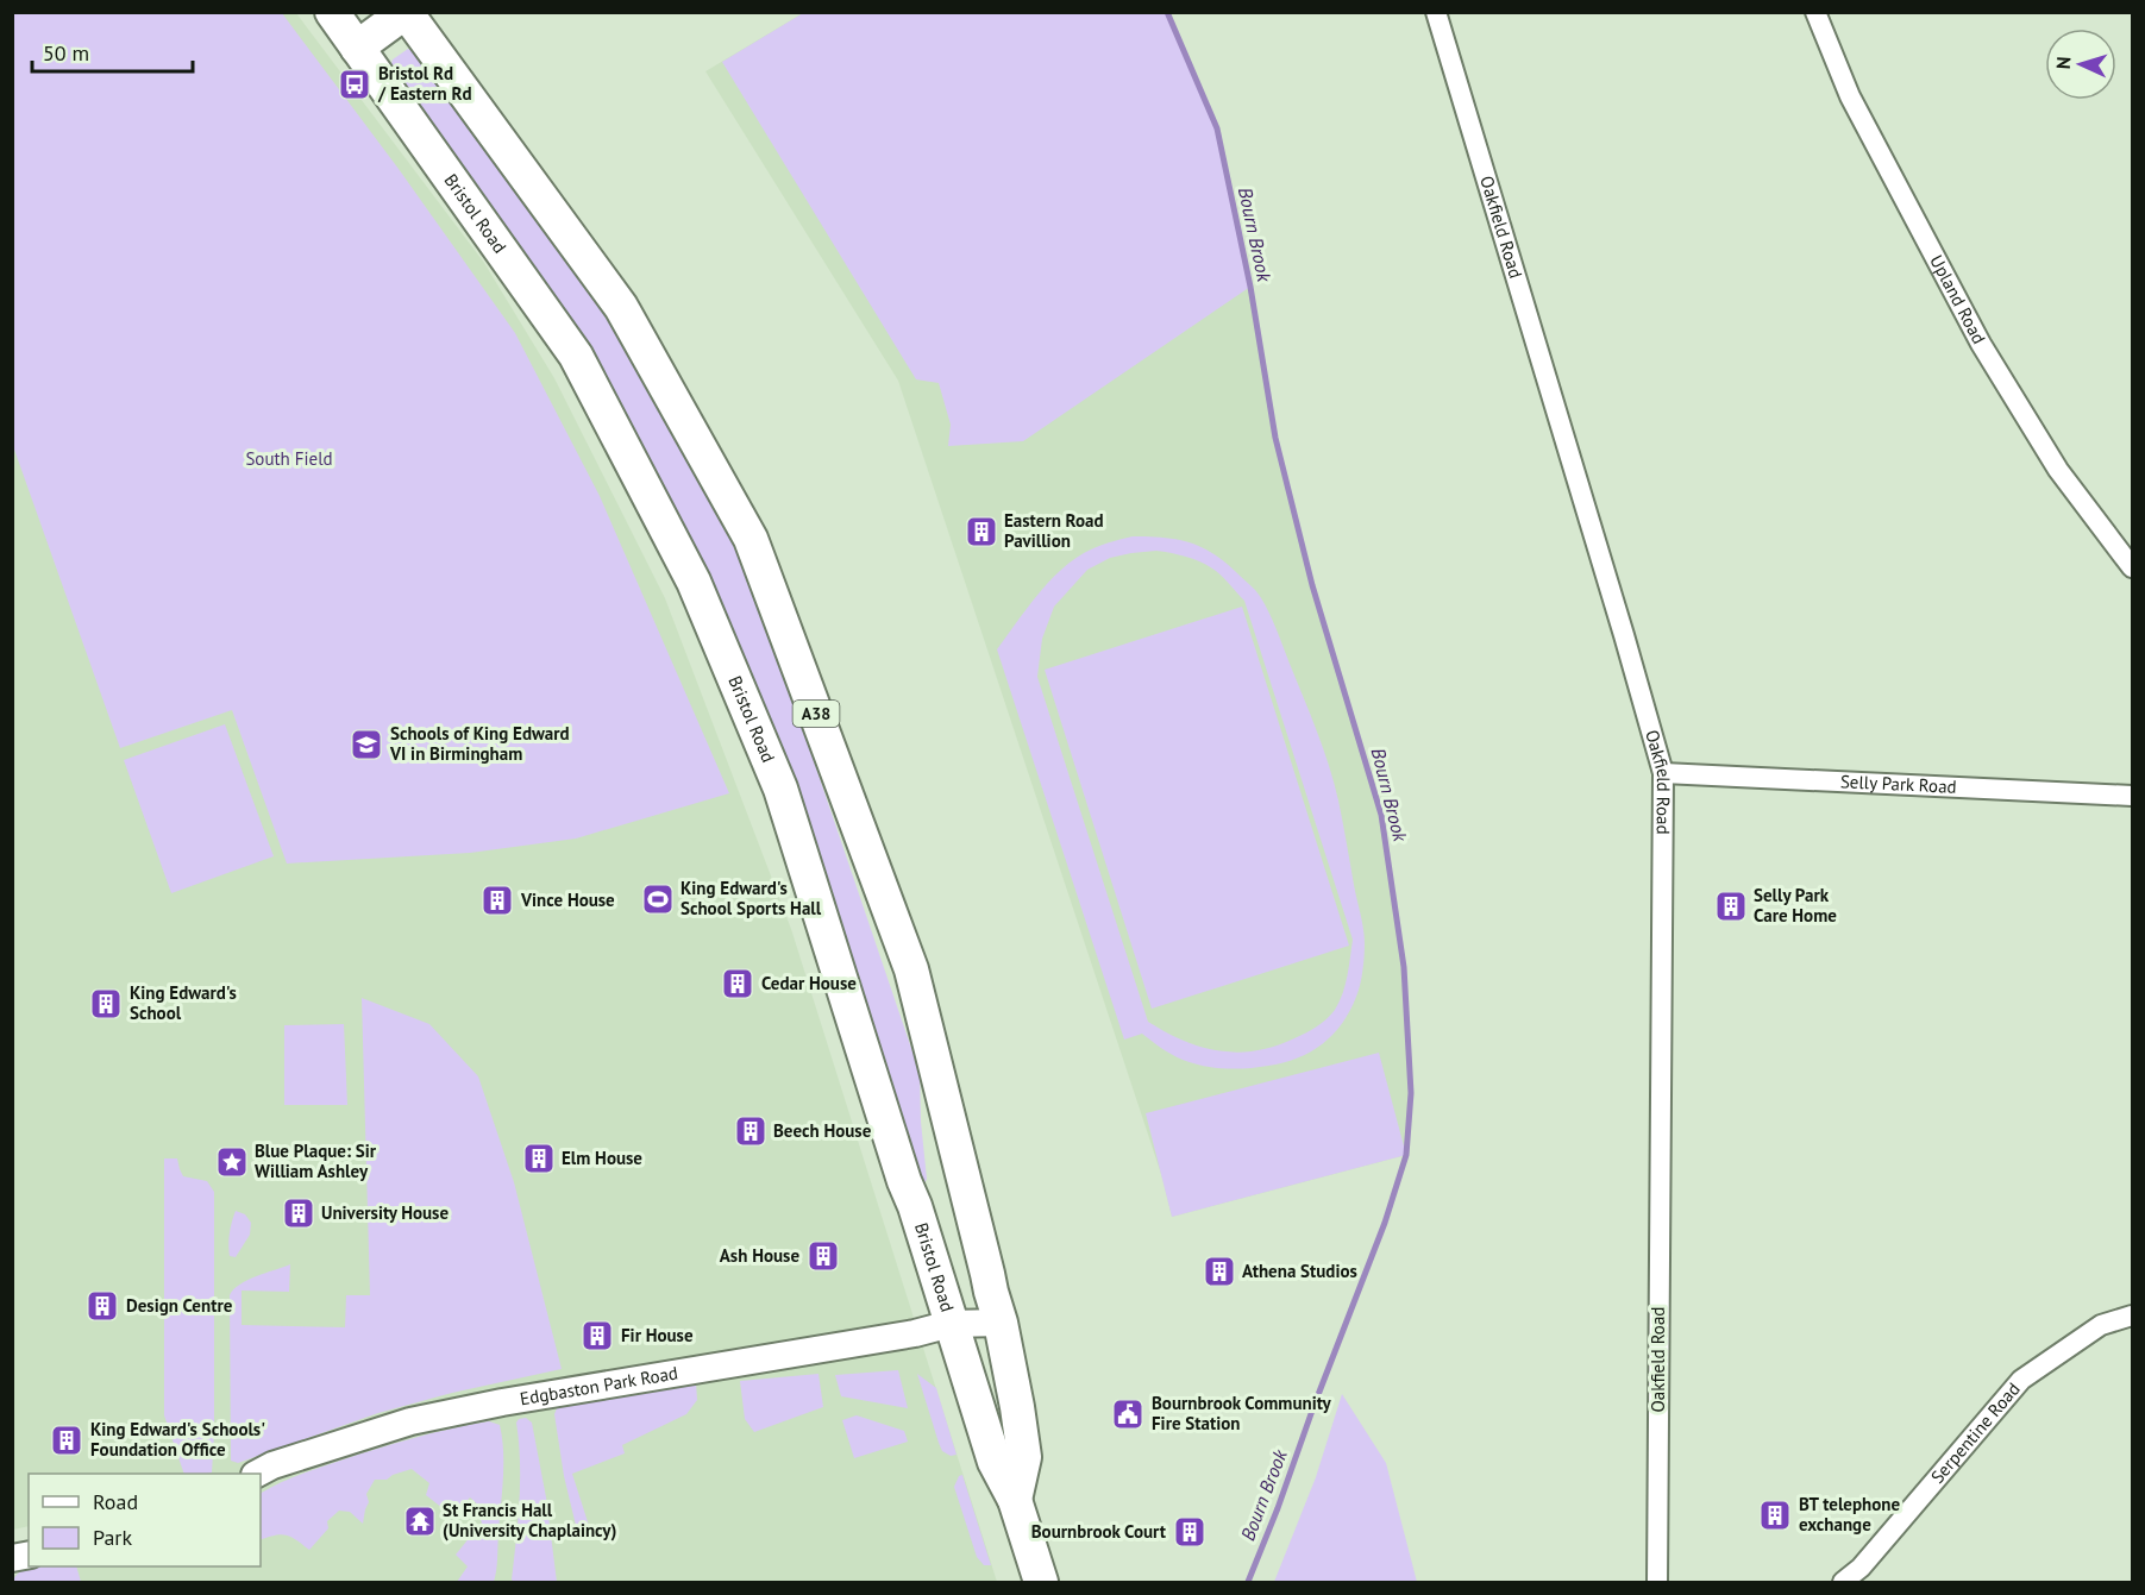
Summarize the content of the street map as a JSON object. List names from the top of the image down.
{
  "streets": {
    "highway": ["Bristol Road", "A38"],
    "street": [
      "Oakfield Road",
      "Upland Road",
      "Selly Park Road",
      "Edgbaston Park Road",
      "Serpentine Road"
    ]
  },
  "crossings": [
    ["Bristol Road", "A38"],
    ["Bristol Road", "Edgbaston Park Road"],
    ["Oakfield Road", "Selly Park Road"],
    ["A38", "Edgbaston Park Road"]
  ],
  "water": ["Bourn Brook"],
  "parks": ["South Field"],
  "places": {
    "bus stop": ["Bristol Rd / Eastern Rd"],
    "building": [
      "Eastern Road Pavillion",
      "Vince House",
      "Selly Park Care Home",
      "Cedar House",
      "King Edward's School",
      "Beech House",
      "Elm House",
      "University House",
      "Ash House",
      "Athena Studios",
      "Design Centre",
      "Fir House",
      "King Edward's Schools' Foundation Office",
      "BT telephone exchange",
      "Bournbrook Court"
    ],
    "school or university": ["Schools of King Edward VI in Birmingham"],
    "sports": ["King Edward's School Sports Hall"],
    "place": ["Blue Plaque: Sir William Ashley"],
    "public building": ["Bournbrook Community Fire Station"],
    "temple": ["St Francis Hall (University Chaplaincy)"]
  },
  "legend": ["Road", "Park"],
  "scale_bar": "50 m",
  "north": "left"
}
